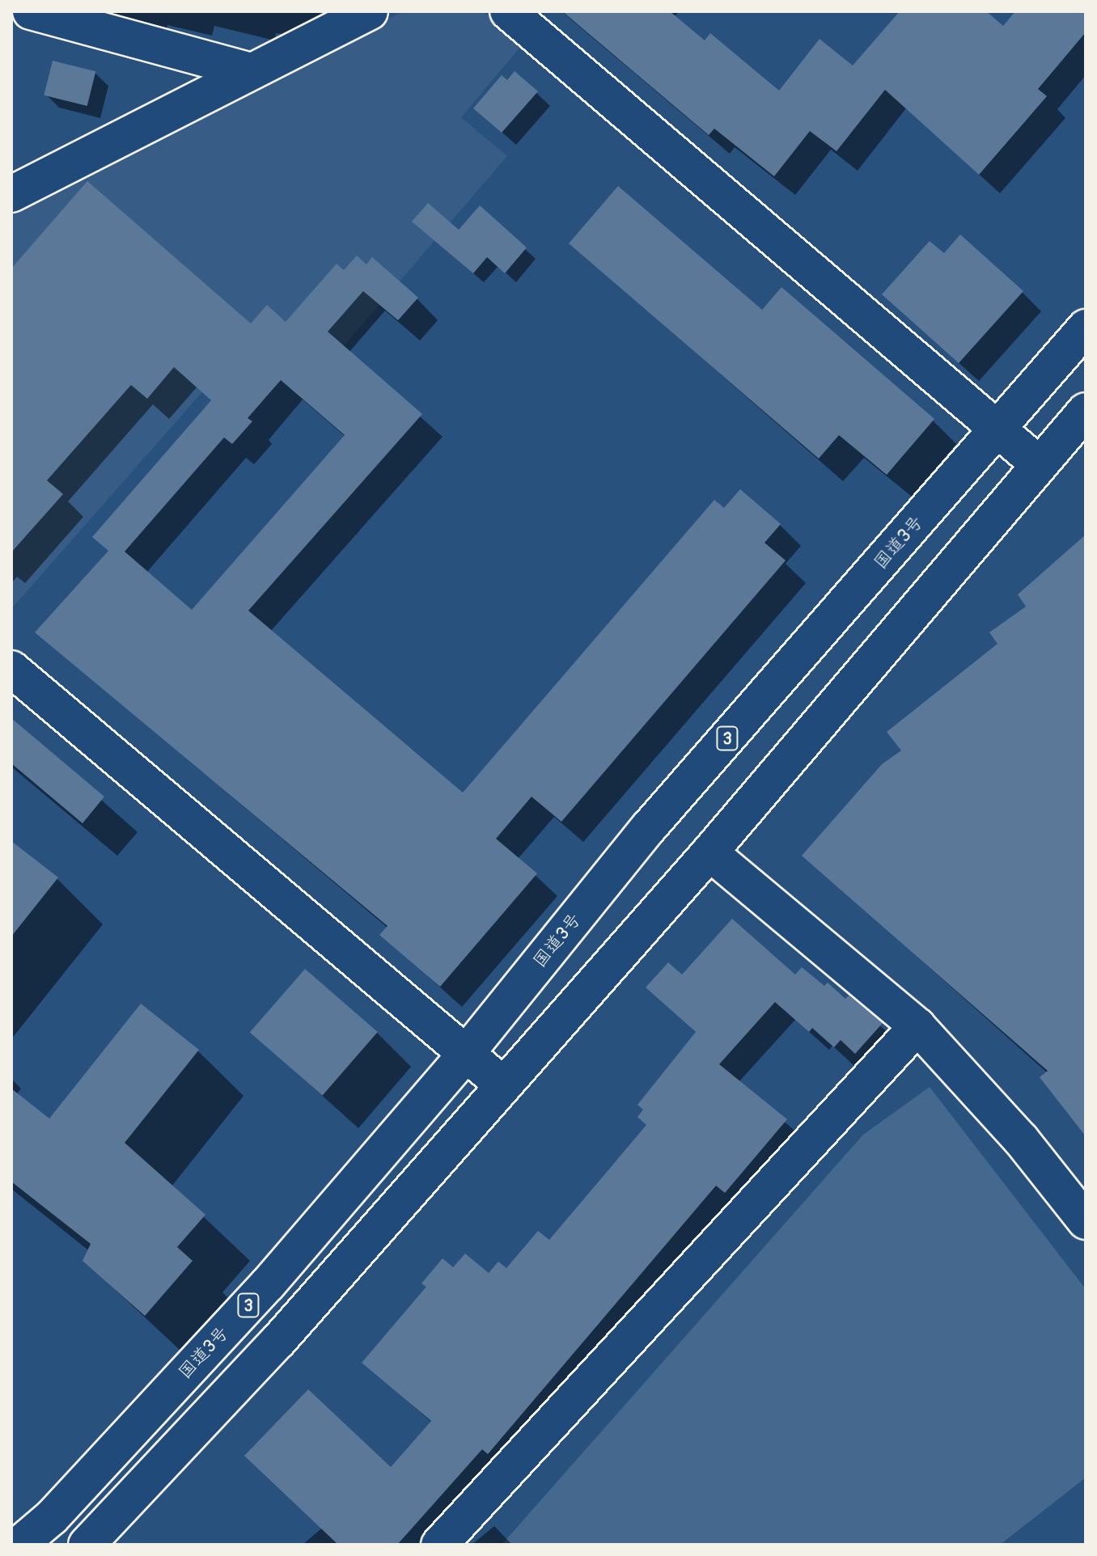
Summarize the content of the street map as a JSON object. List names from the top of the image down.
{
  "streets": {
    "main road": ["国道3号", "3"]
  }
}
